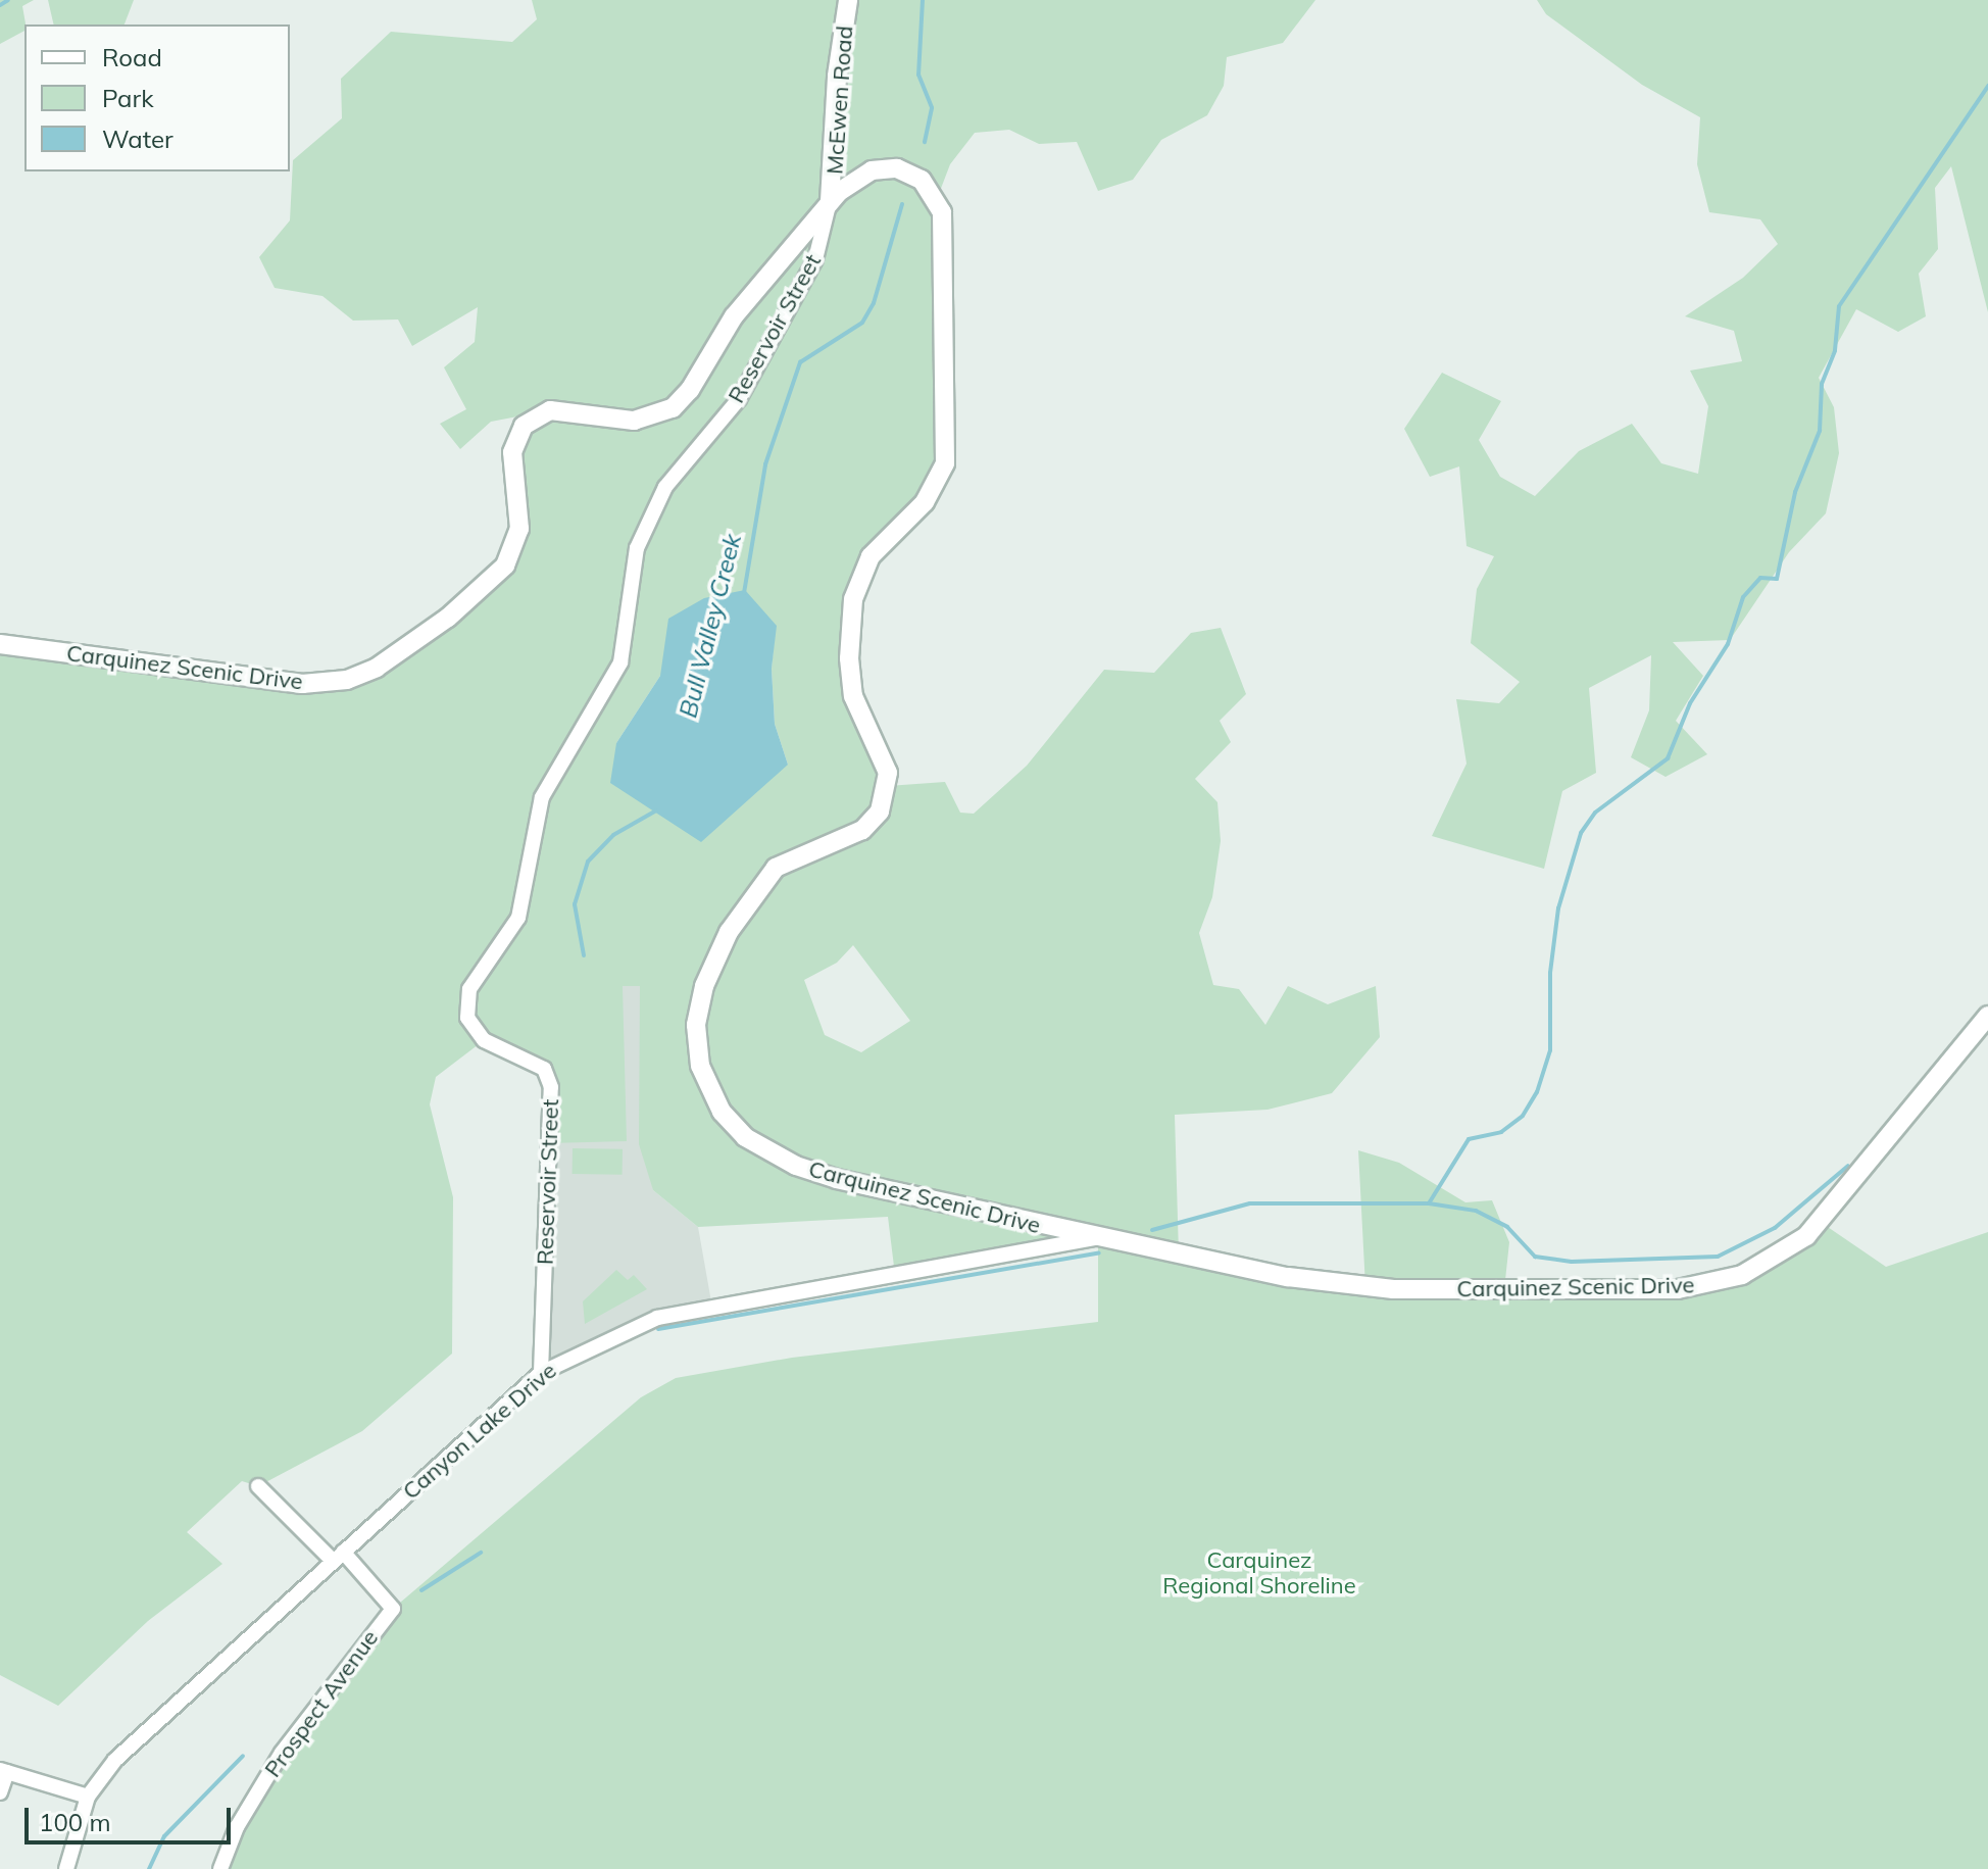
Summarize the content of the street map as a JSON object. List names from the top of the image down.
{
  "streets": {
    "street": [
      "McEwen Road",
      "Reservoir Street",
      "Carquinez Scenic Drive",
      "Canyon Lake Drive",
      "Prospect Avenue"
    ]
  },
  "crossings": [
    ["McEwen Road", "Reservoir Street"],
    ["McEwen Road", "Carquinez Scenic Drive"],
    ["Reservoir Street", "Carquinez Scenic Drive"],
    ["Reservoir Street", "Canyon Lake Drive"],
    ["Carquinez Scenic Drive", "Canyon Lake Drive"],
    ["Canyon Lake Drive", "Prospect Avenue"]
  ],
  "water": ["Bull Valley Creek"],
  "parks": ["Carquinez Regional Shoreline"],
  "legend": ["Road", "Park", "Water"],
  "scale_bar": "100 m"
}
